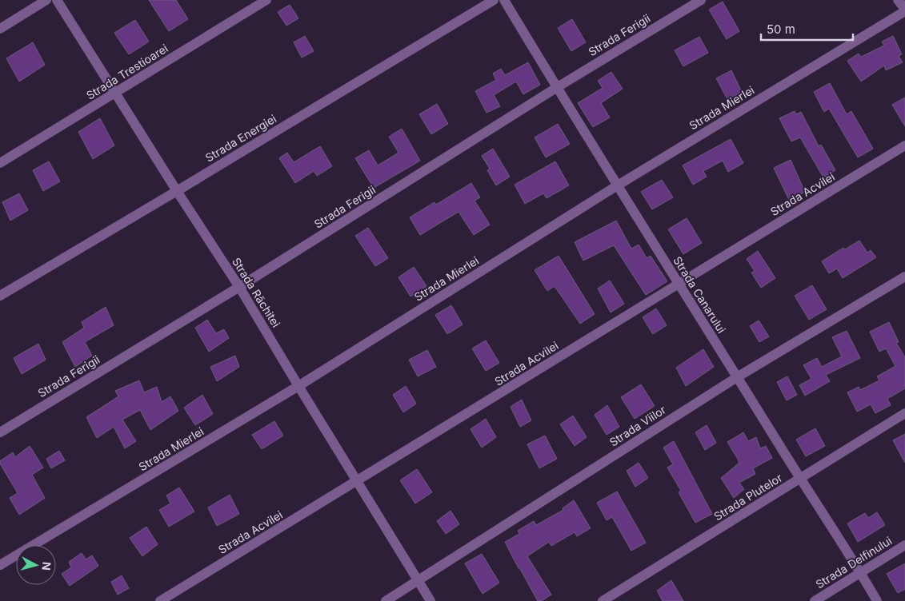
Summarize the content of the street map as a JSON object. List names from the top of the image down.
{
  "streets": {
    "street": [
      "Strada Ferigii",
      "Strada Trestioarei",
      "Strada Mierlei",
      "Strada Energiei",
      "Strada Acvilei",
      "Strada Răchitei",
      "Strada Canarului",
      "Strada Viilor",
      "Strada Plutelor",
      "Strada Delfinului"
    ]
  },
  "crossings": [
    ["Strada Ferigii", "Strada Răchitei"],
    ["Strada Ferigii", "Strada Canarului"],
    ["Strada Trestioarei", "Strada Răchitei"],
    ["Strada Mierlei", "Strada Răchitei"],
    ["Strada Mierlei", "Strada Canarului"],
    ["Strada Energiei", "Strada Răchitei"],
    ["Strada Acvilei", "Strada Răchitei"],
    ["Strada Acvilei", "Strada Canarului"],
    ["Strada Răchitei", "Strada Viilor"],
    ["Strada Canarului", "Strada Viilor"],
    ["Strada Canarului", "Strada Plutelor"],
    ["Strada Canarului", "Strada Delfinului"]
  ],
  "scale_bar": "50 m",
  "north": "right"
}
